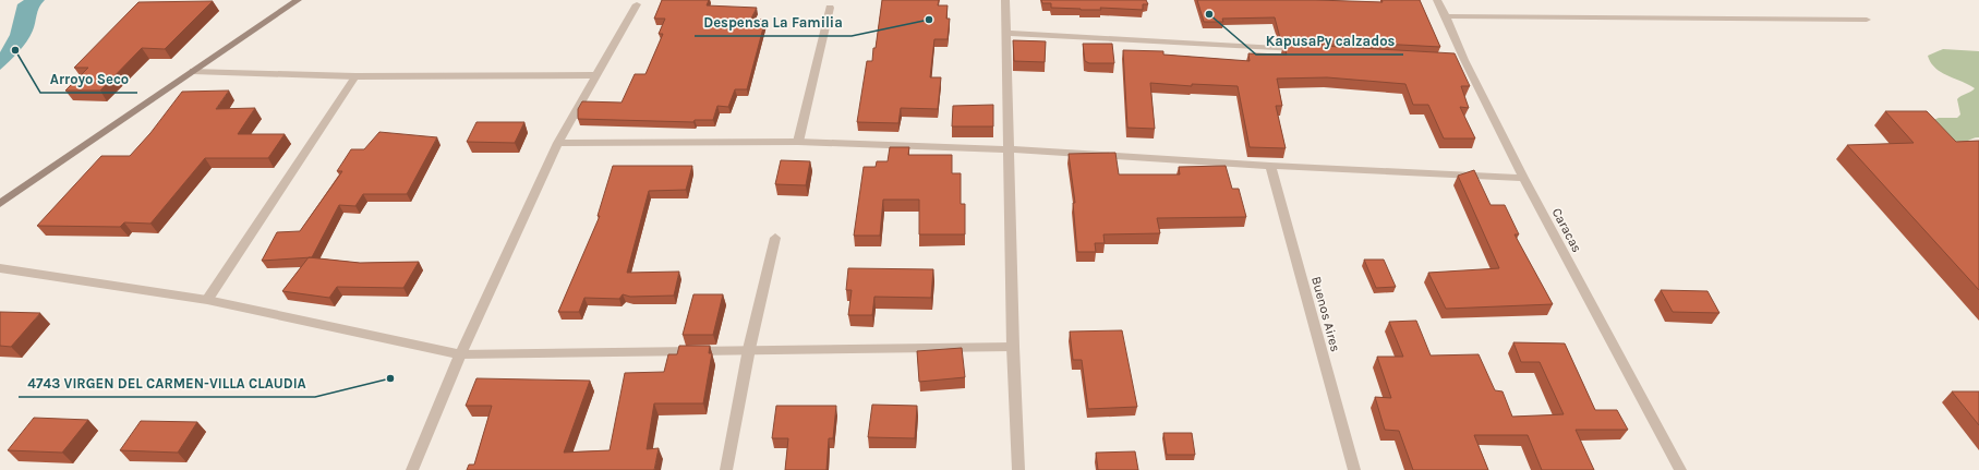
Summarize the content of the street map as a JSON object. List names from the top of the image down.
{
  "streets": {
    "street": ["Caracas", "Buenos Aires"]
  },
  "places": [
    "KapusaPy calzados",
    "Despensa La Familia",
    "Arroyo Seco",
    "4743 VIRGEN DEL CARMEN-VILLA CLAUDIA"
  ]
}
